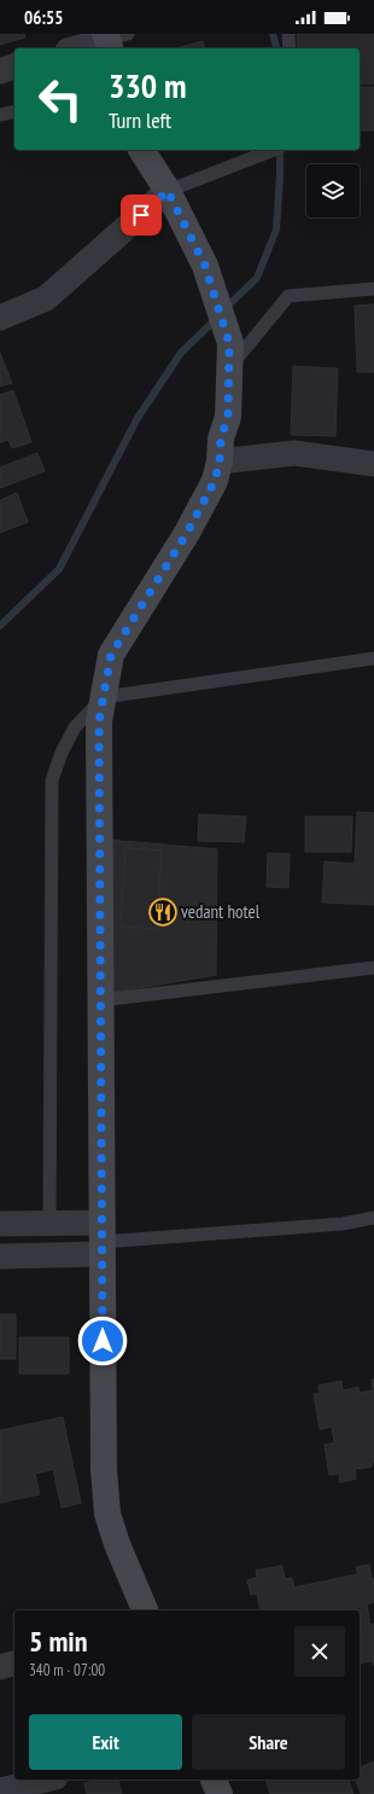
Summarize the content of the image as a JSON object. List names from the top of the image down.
{
  "places": {
    "restaurant": ["vedant hotel"]
  },
  "page": {
    "status": "06:55",
    "turn": ["330 m", "Turn left"],
    "heading": ["5 min", "340 m · 07:00"],
    "buttons": ["Exit", "Share"]
  }
}
